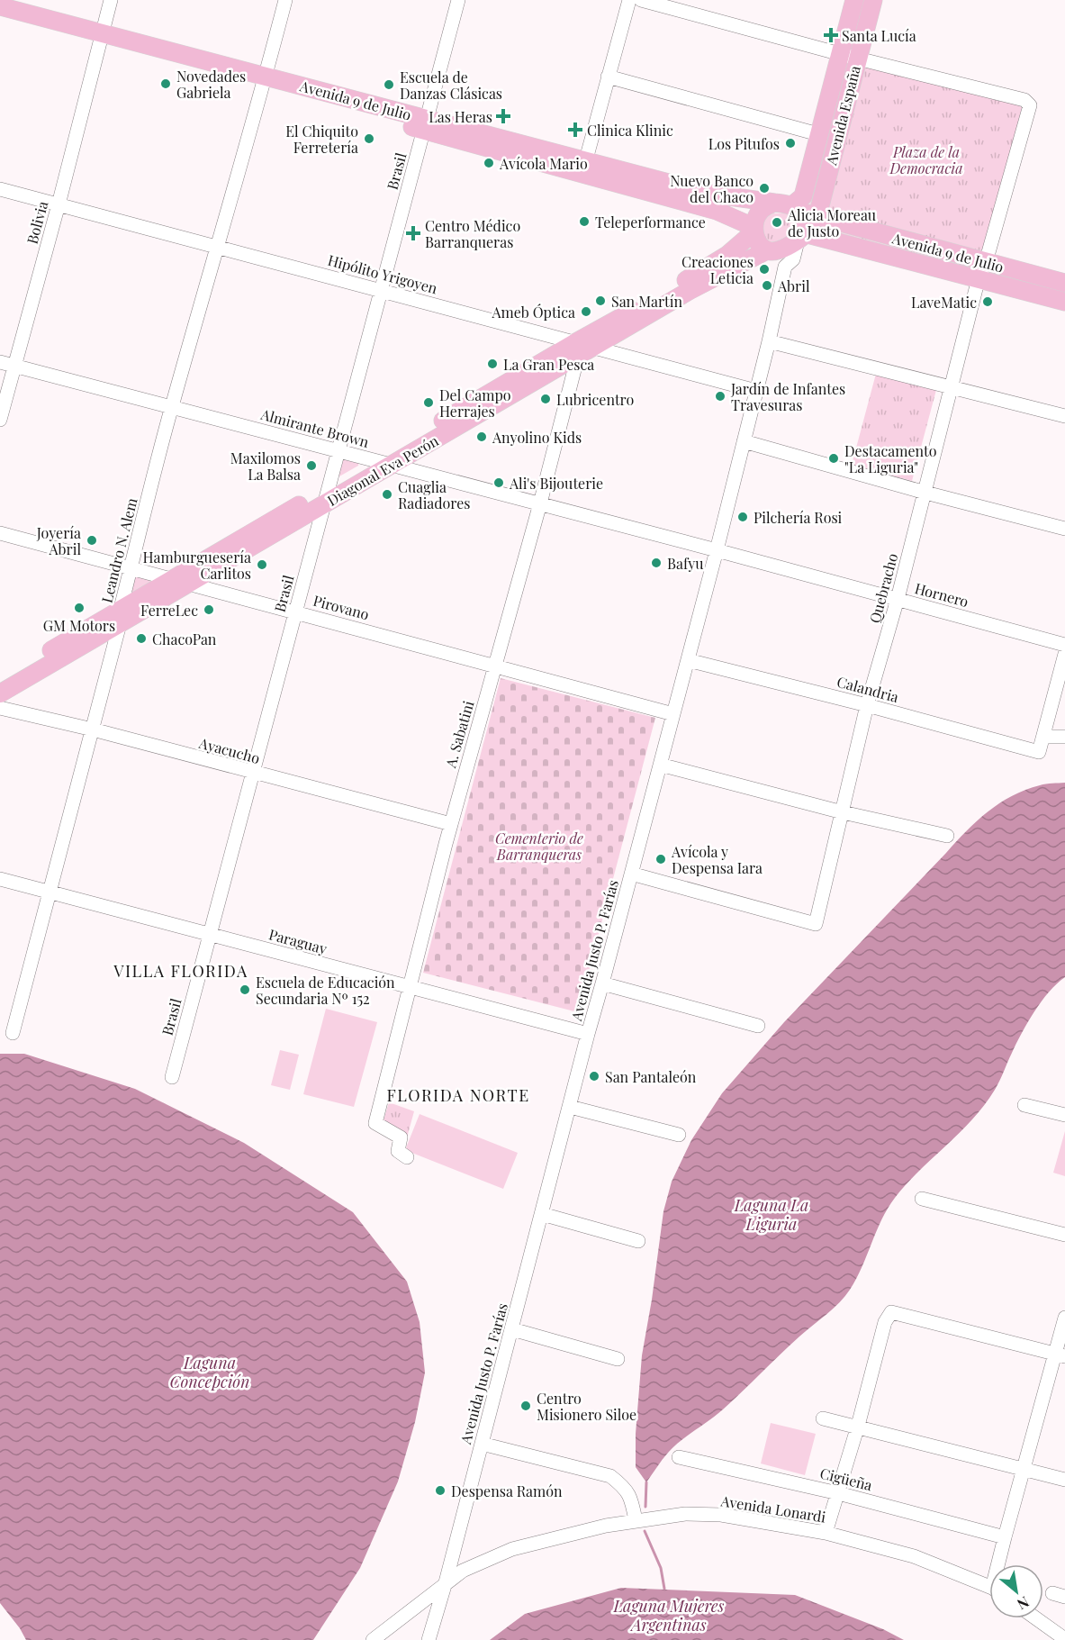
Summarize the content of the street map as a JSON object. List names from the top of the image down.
{
  "streets": {
    "main road": ["Avenida 9 de Julio", "Avenida España", "Diagonal Eva Perón"],
    "street": [
      "Brasil",
      "Bolivia",
      "Hipólito Yrigoyen",
      "Almirante Brown",
      "Leandro N. Alem",
      "Quebracho",
      "Hornero",
      "Pirovano",
      "Calandria",
      "A. Sabatini",
      "Ayacucho",
      "Paraguay",
      "Avenida Justo P. Farías",
      "Cigüeña",
      "Avenida Lonardi"
    ]
  },
  "crossings": [
    ["Avenida 9 de Julio", "Avenida España"],
    ["Avenida 9 de Julio", "Brasil"],
    ["Avenida 9 de Julio", "Bolivia"],
    ["Avenida 9 de Julio", "Diagonal Eva Perón"],
    ["Avenida 9 de Julio", "Leandro N. Alem"],
    ["Avenida 9 de Julio", "Quebracho"],
    ["Avenida 9 de Julio", "Avenida Justo P. Farías"],
    ["Avenida España", "Diagonal Eva Perón"],
    ["Avenida España", "Quebracho"],
    ["Avenida España", "Avenida Justo P. Farías"],
    ["Brasil", "Hipólito Yrigoyen"],
    ["Brasil", "Almirante Brown"],
    ["Brasil", "Diagonal Eva Perón"],
    ["Brasil", "Pirovano"],
    ["Brasil", "Ayacucho"],
    ["Brasil", "Paraguay"],
    ["Bolivia", "Hipólito Yrigoyen"],
    ["Bolivia", "Almirante Brown"],
    ["Hipólito Yrigoyen", "Diagonal Eva Perón"],
    ["Hipólito Yrigoyen", "Leandro N. Alem"],
    ["Hipólito Yrigoyen", "A. Sabatini"],
    ["Almirante Brown", "Diagonal Eva Perón"],
    ["Almirante Brown", "Leandro N. Alem"],
    ["Almirante Brown", "Hornero"],
    ["Almirante Brown", "A. Sabatini"],
    ["Almirante Brown", "Avenida Justo P. Farías"],
    ["Diagonal Eva Perón", "Leandro N. Alem"],
    ["Diagonal Eva Perón", "Pirovano"],
    ["Diagonal Eva Perón", "A. Sabatini"],
    ["Diagonal Eva Perón", "Avenida Justo P. Farías"],
    ["Leandro N. Alem", "Pirovano"],
    ["Leandro N. Alem", "Ayacucho"],
    ["Leandro N. Alem", "Paraguay"],
    ["Quebracho", "Hornero"],
    ["Quebracho", "Calandria"],
    ["Quebracho", "Avenida Justo P. Farías"],
    ["Hornero", "Avenida Justo P. Farías"],
    ["Pirovano", "A. Sabatini"],
    ["Pirovano", "Avenida Justo P. Farías"],
    ["Calandria", "Avenida Justo P. Farías"],
    ["A. Sabatini", "Ayacucho"],
    ["A. Sabatini", "Paraguay"],
    ["Paraguay", "Avenida Justo P. Farías"],
    ["Avenida Justo P. Farías", "Avenida Lonardi"]
  ],
  "districts": ["VILLA FLORIDA", "FLORIDA NORTE"],
  "water": ["Laguna La Liguria", "Laguna Concepción", "Laguna Mujeres Argentinas"],
  "parks": ["Plaza de la Democracia", "Cementerio de Barranqueras"],
  "places": {
    "health": [
      "Santa Lucía",
      "Las Heras",
      "Clinica Klinic",
      "Centro Médico Barranqueras"
    ],
    "other": [
      "Novedades Gabriela",
      "Escuela de Danzas Clásicas",
      "El Chiquito Ferretería",
      "Los Pitufos",
      "Avícola Mario",
      "Nuevo Banco del Chaco",
      "Teleperformance",
      "Alicia Moreau de Justo",
      "Creaciones Leticia",
      "Abril",
      "San Martín",
      "LaveMatic",
      "Ameb Óptica",
      "La Gran Pesca",
      "Jardín de Infantes Travesuras",
      "Lubricentro",
      "Del Campo Herrajes",
      "Anyolino Kids",
      "Destacamento \"La Liguria\"",
      "Maxilomos La Balsa",
      "Ali's Bijouterie",
      "Cuaglia Radiadores",
      "Pilchería Rosi",
      "Joyería Abril",
      "Bafyu",
      "Hamburguesería Carlitos",
      "GM Motors",
      "FerreLec",
      "ChacoPan",
      "Avícola y Despensa Iara",
      "Escuela de Educación Secundaria Nº 152",
      "San Pantaleón",
      "Centro Misionero Siloe",
      "Despensa Ramón"
    ]
  },
  "north": "bottom right"
}
